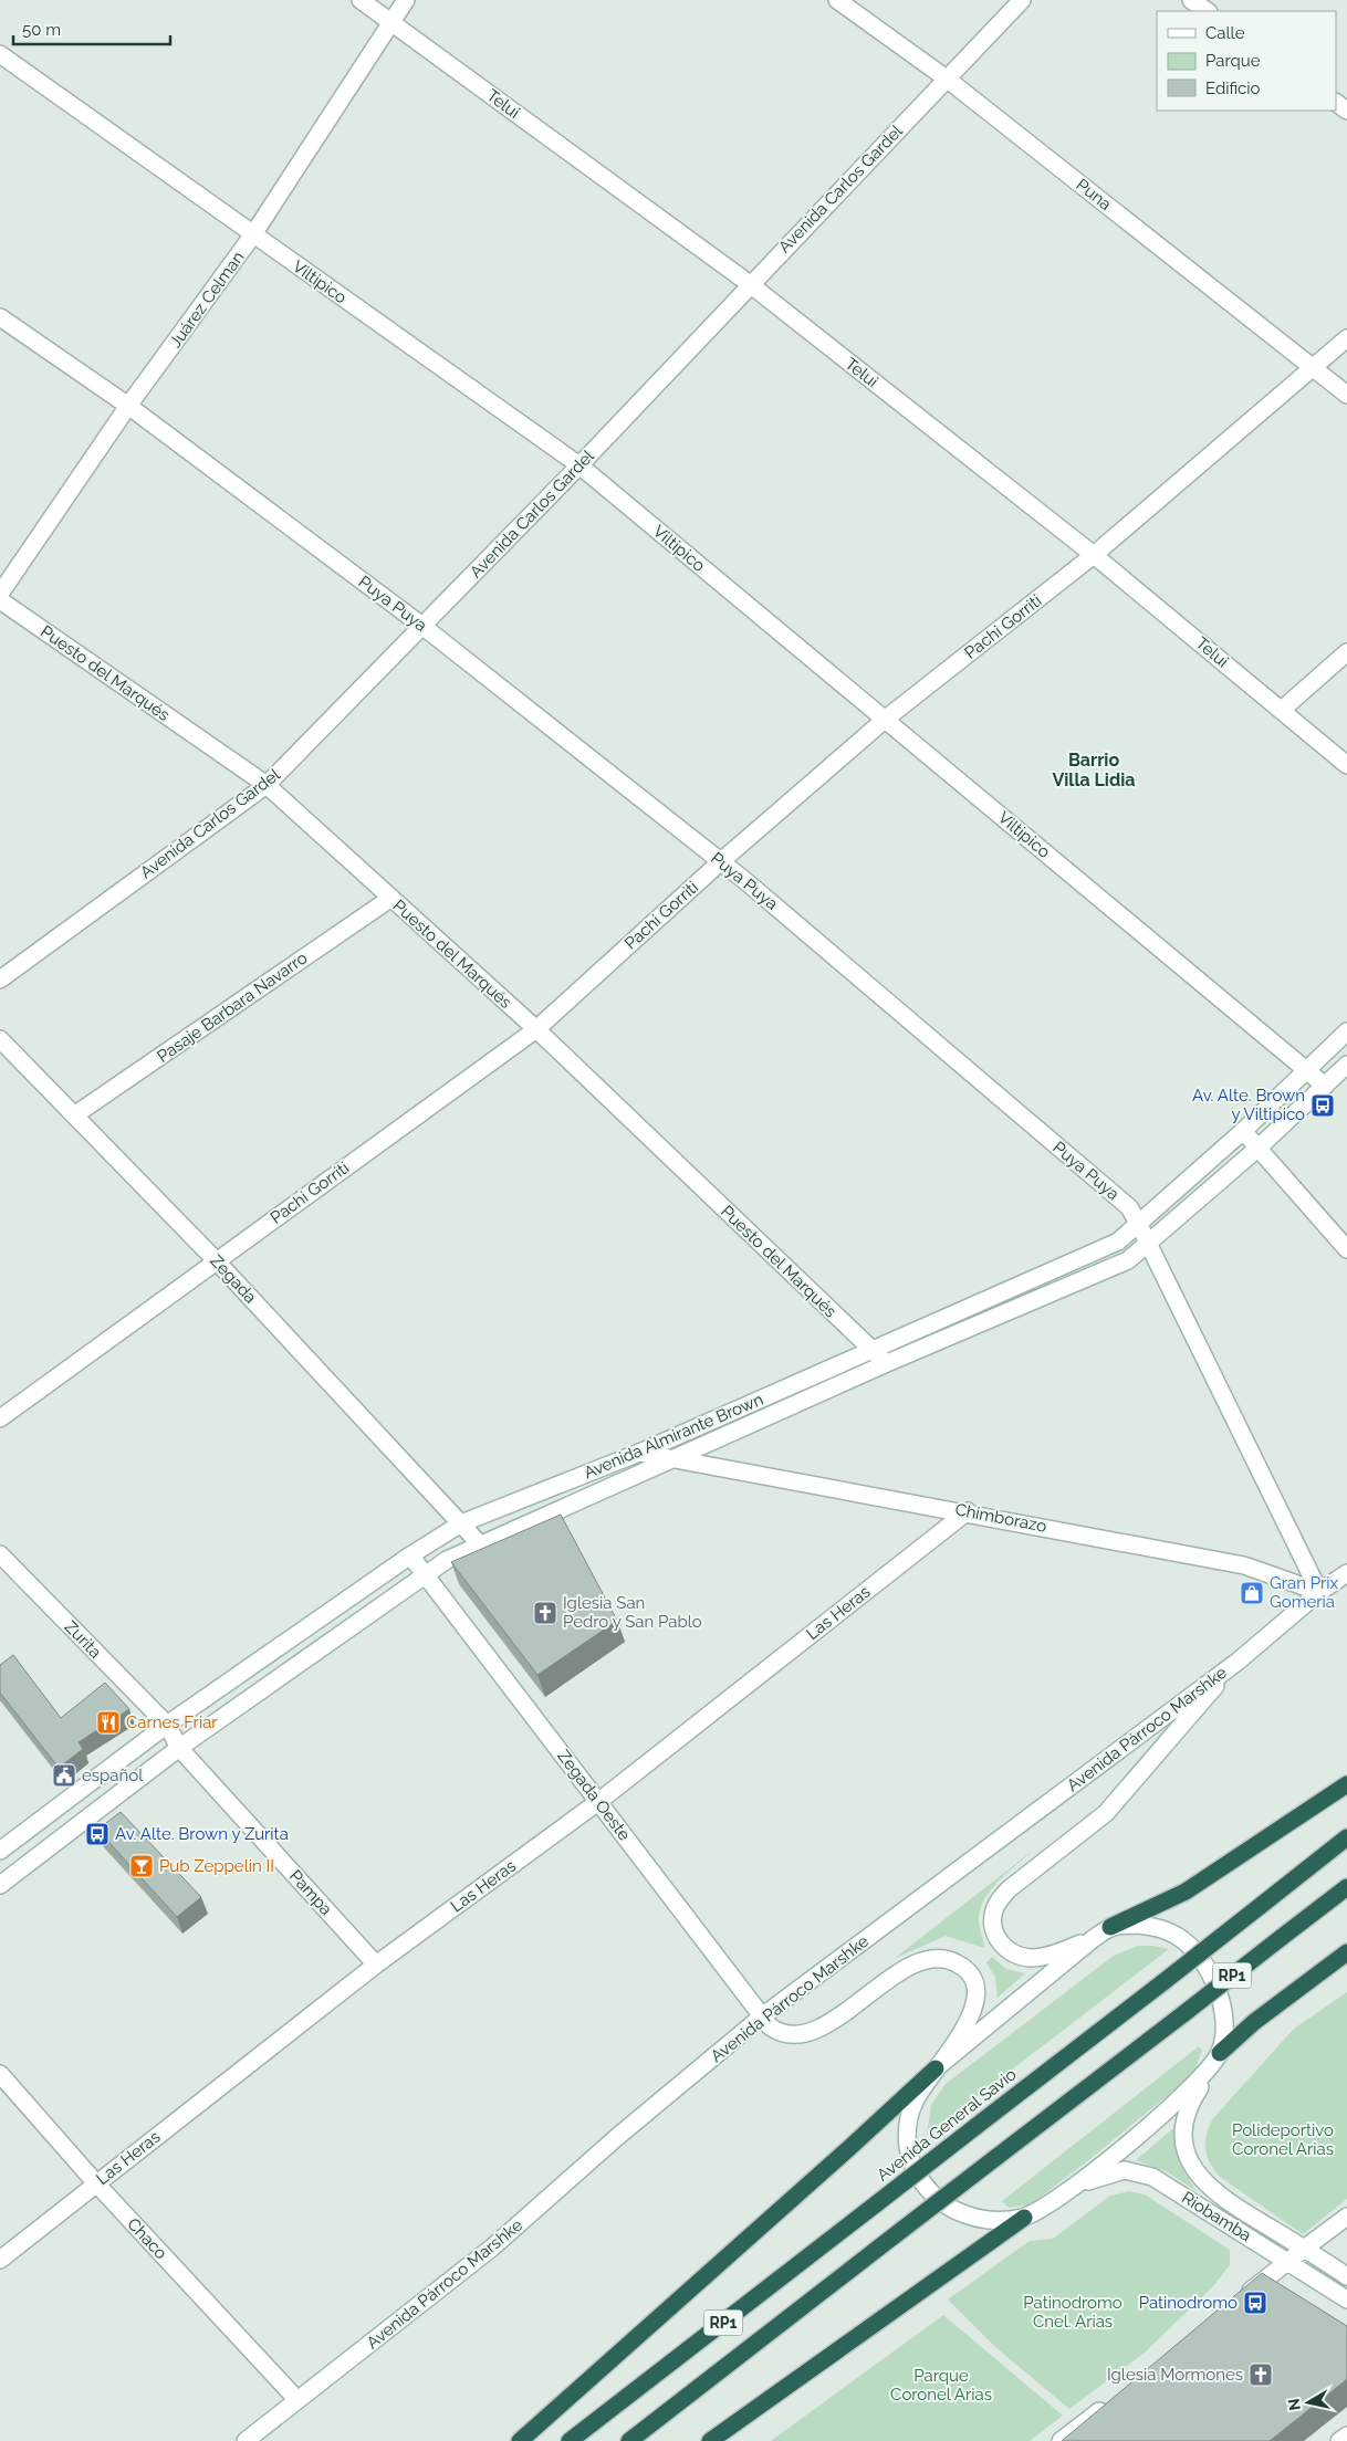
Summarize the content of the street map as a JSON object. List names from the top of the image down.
{
  "streets": {
    "highway": ["RP1", "Avenida General Savio"],
    "street": [
      "Telui",
      "Avenida Carlos Gardel",
      "Puna",
      "Viltipico",
      "Juárez Celman",
      "Puya Puya",
      "Pachi Gorriti",
      "Puesto del Marqués",
      "Pasaje Barbara Navarro",
      "Zegada",
      "Avenida Almirante Brown",
      "Chimborazo",
      "Las Heras",
      "Zurita",
      "Avenida Párroco Marshke",
      "Zegada Oeste",
      "Pampa",
      "Riobamba",
      "Chaco"
    ]
  },
  "crossings": [
    ["Telui", "Avenida Carlos Gardel"],
    ["Telui", "Juárez Celman"],
    ["Telui", "Pachi Gorriti"],
    ["Avenida Carlos Gardel", "Puna"],
    ["Avenida Carlos Gardel", "Viltipico"],
    ["Avenida Carlos Gardel", "Puya Puya"],
    ["Avenida Carlos Gardel", "Puesto del Marqués"],
    ["Puna", "Pachi Gorriti"],
    ["Viltipico", "Juárez Celman"],
    ["Viltipico", "Pachi Gorriti"],
    ["Viltipico", "Avenida Almirante Brown"],
    ["Juárez Celman", "Puya Puya"],
    ["Puya Puya", "Pachi Gorriti"],
    ["Puya Puya", "Avenida Almirante Brown"],
    ["Puya Puya", "Chimborazo"],
    ["Puya Puya", "Avenida Párroco Marshke"],
    ["Pachi Gorriti", "Puesto del Marqués"],
    ["Pachi Gorriti", "Zegada"],
    ["Puesto del Marqués", "Pasaje Barbara Navarro"],
    ["Puesto del Marqués", "Avenida Almirante Brown"],
    ["Pasaje Barbara Navarro", "Zegada"],
    ["Zegada", "Avenida Almirante Brown"],
    ["Avenida Almirante Brown", "Chimborazo"],
    ["Avenida Almirante Brown", "Zurita"],
    ["Avenida Almirante Brown", "Zegada Oeste"],
    ["Avenida Almirante Brown", "Pampa"],
    ["Chimborazo", "Las Heras"],
    ["Chimborazo", "Avenida Párroco Marshke"],
    ["Las Heras", "Zegada Oeste"],
    ["Las Heras", "Pampa"],
    ["Las Heras", "Chaco"],
    ["Zurita", "Pampa"],
    ["Avenida Párroco Marshke", "Zegada Oeste"],
    ["Avenida Párroco Marshke", "Chaco"]
  ],
  "districts": ["Barrio Villa Lidia"],
  "parks": ["Polideportivo Coronel Arias", "Patinodromo Cnel. Arias", "Parque Coronel Arias"],
  "places": {
    "bus stop": ["Av. Alte. Brown y Viltipico", "Av. Alte. Brown y Zurita", "Patinodromo"],
    "shop": ["Gran Prix Gomeria"],
    "church": ["Iglesia San Pedro y San Pablo", "Iglesia Mormones"],
    "restaurant": ["Carnes Friar"],
    "public building": ["español"],
    "bar": ["Pub Zeppelin II"]
  },
  "legend": ["Calle", "Parque", "Edificio"],
  "scale_bar": "50 m",
  "north": "left"
}
